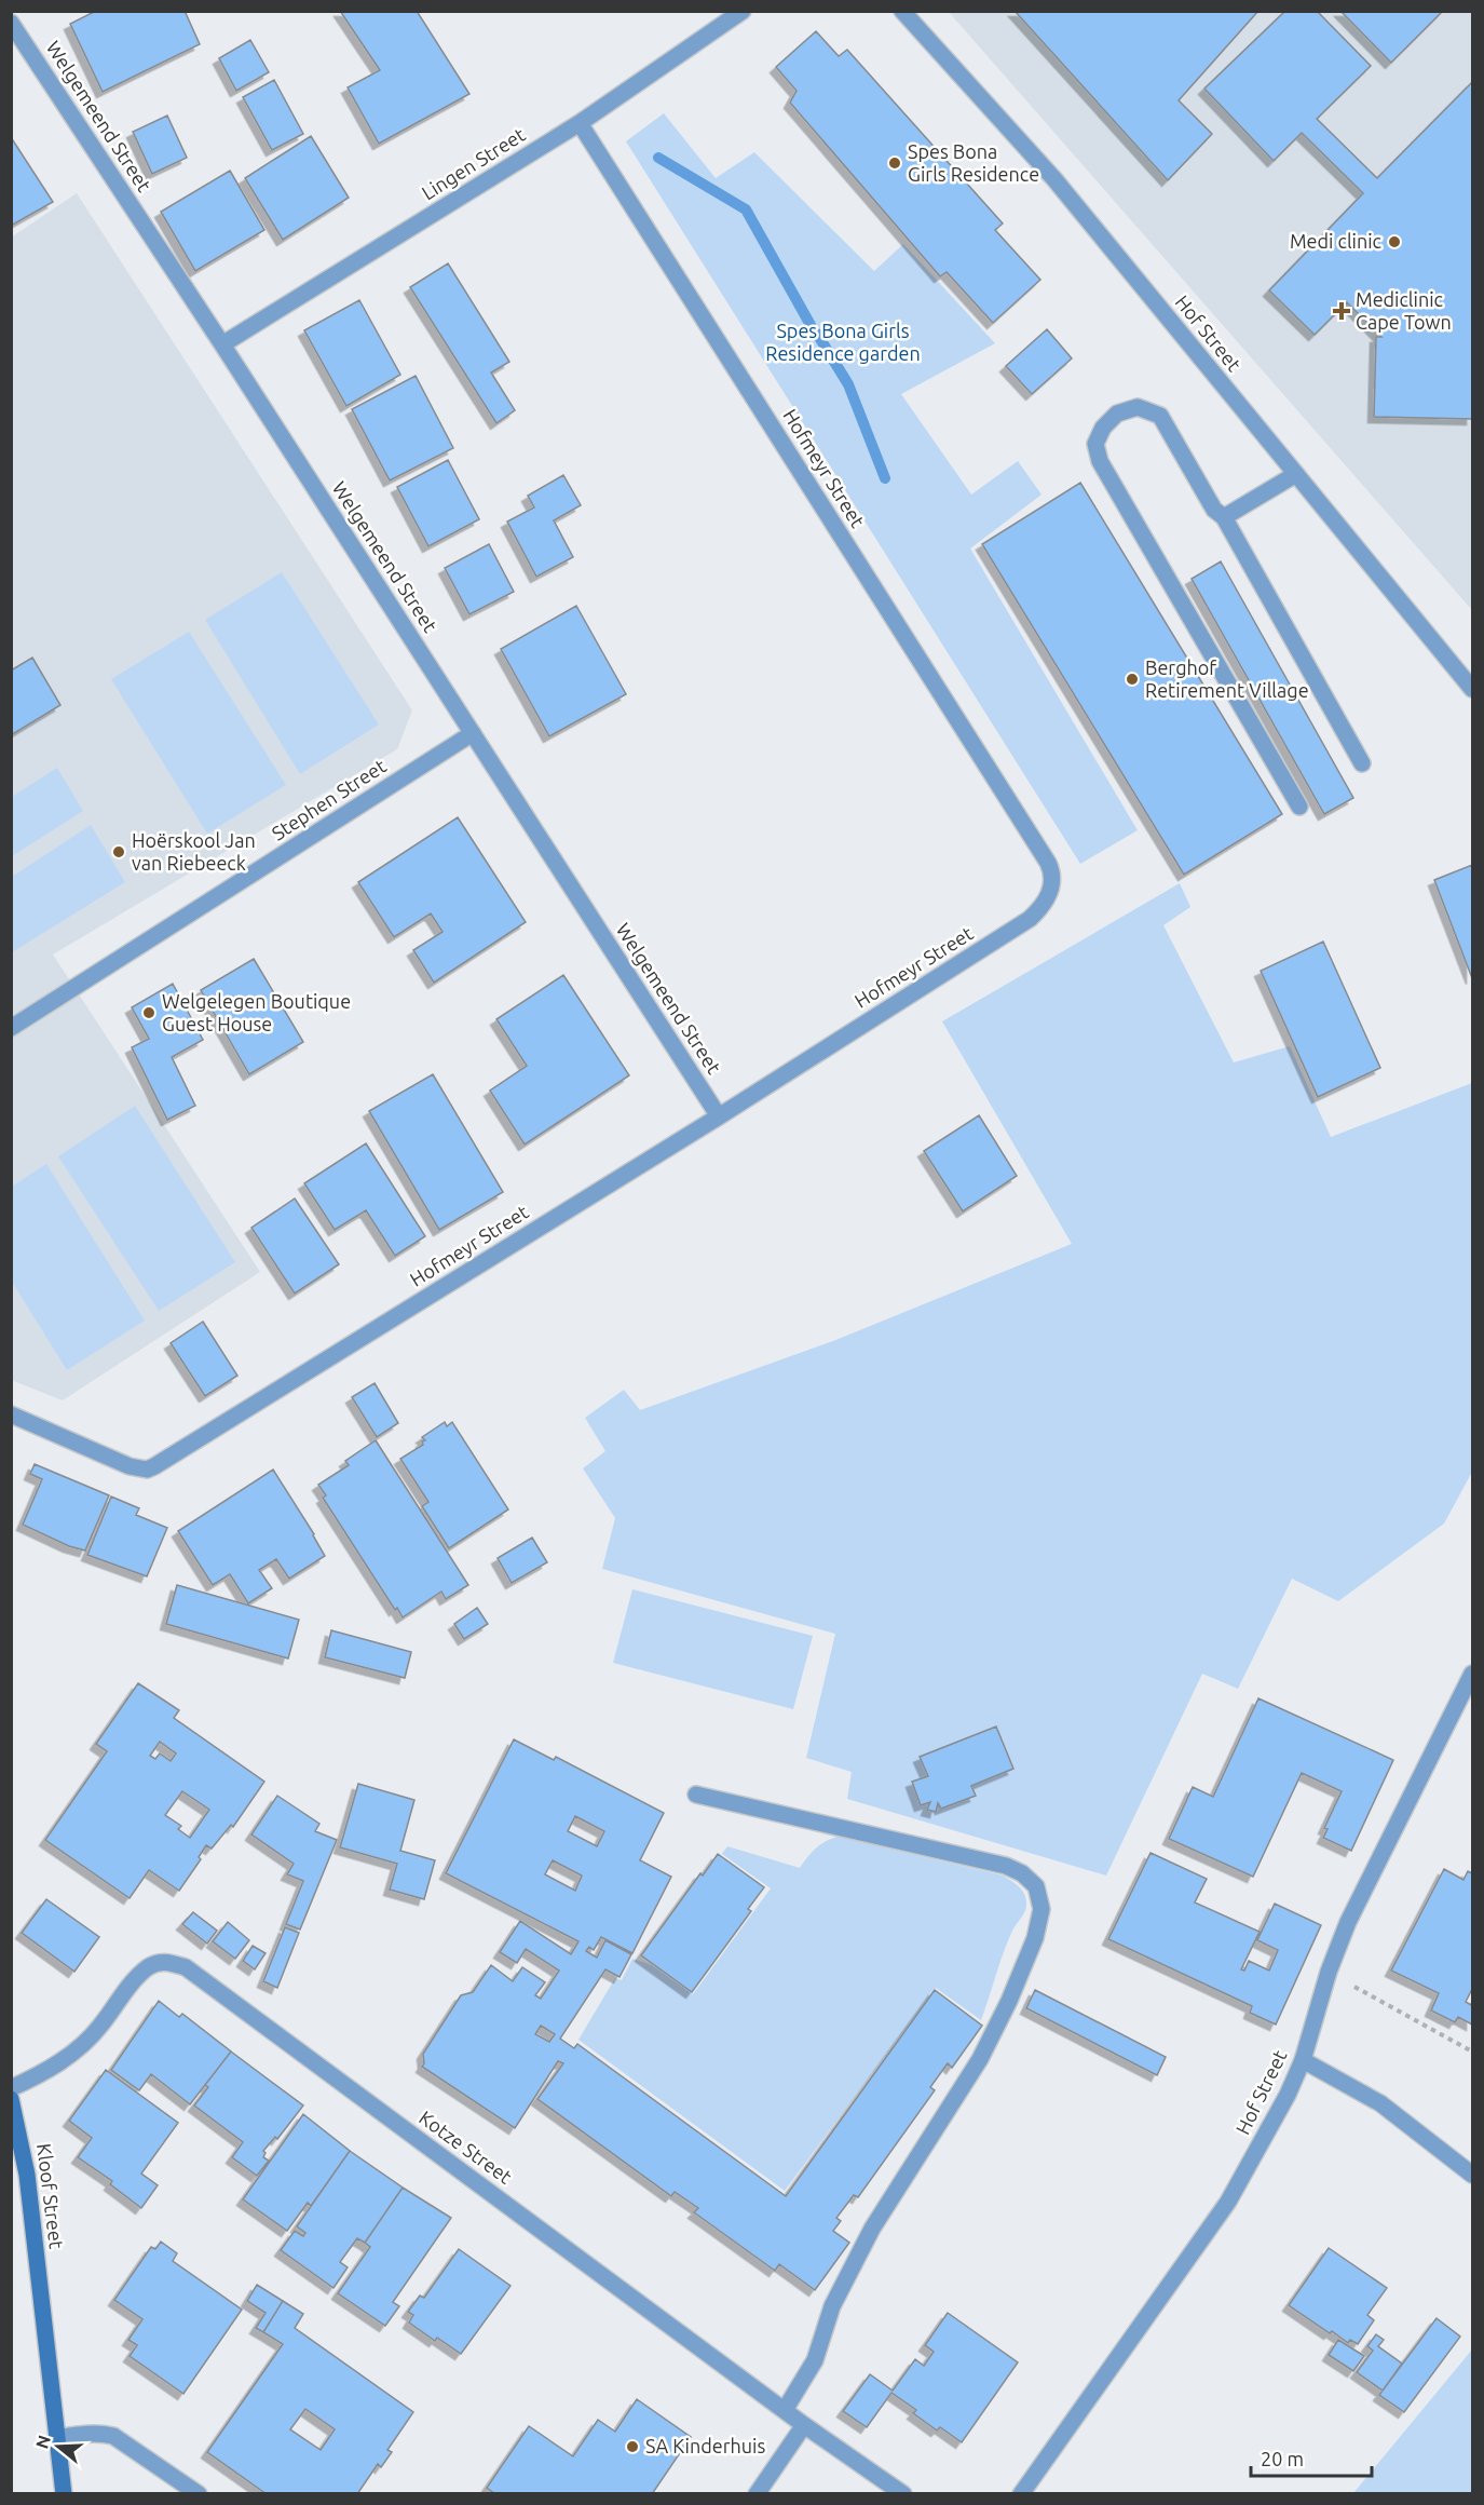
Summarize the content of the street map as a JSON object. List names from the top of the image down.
{
  "streets": {
    "street": [
      "Welgemeend Street",
      "Lingen Street",
      "Hof Street",
      "Hofmeyr Street",
      "Stephen Street",
      "Kotze Street",
      "Kloof Street"
    ]
  },
  "crossings": [
    ["Welgemeend Street", "Lingen Street"],
    ["Welgemeend Street", "Hofmeyr Street"],
    ["Welgemeend Street", "Stephen Street"],
    ["Lingen Street", "Hofmeyr Street"]
  ],
  "parks": ["Spes Bona Girls Residence garden"],
  "places": {
    "other": [
      "Spes Bona Girls Residence",
      "Medi clinic",
      "Berghof Retirement Village",
      "Hoërskool Jan van Riebeeck",
      "Welgelegen Boutique Guest House",
      "SA Kinderhuis"
    ],
    "health": ["Mediclinic Cape Town"]
  },
  "scale_bar": "20 m",
  "north": "left"
}
